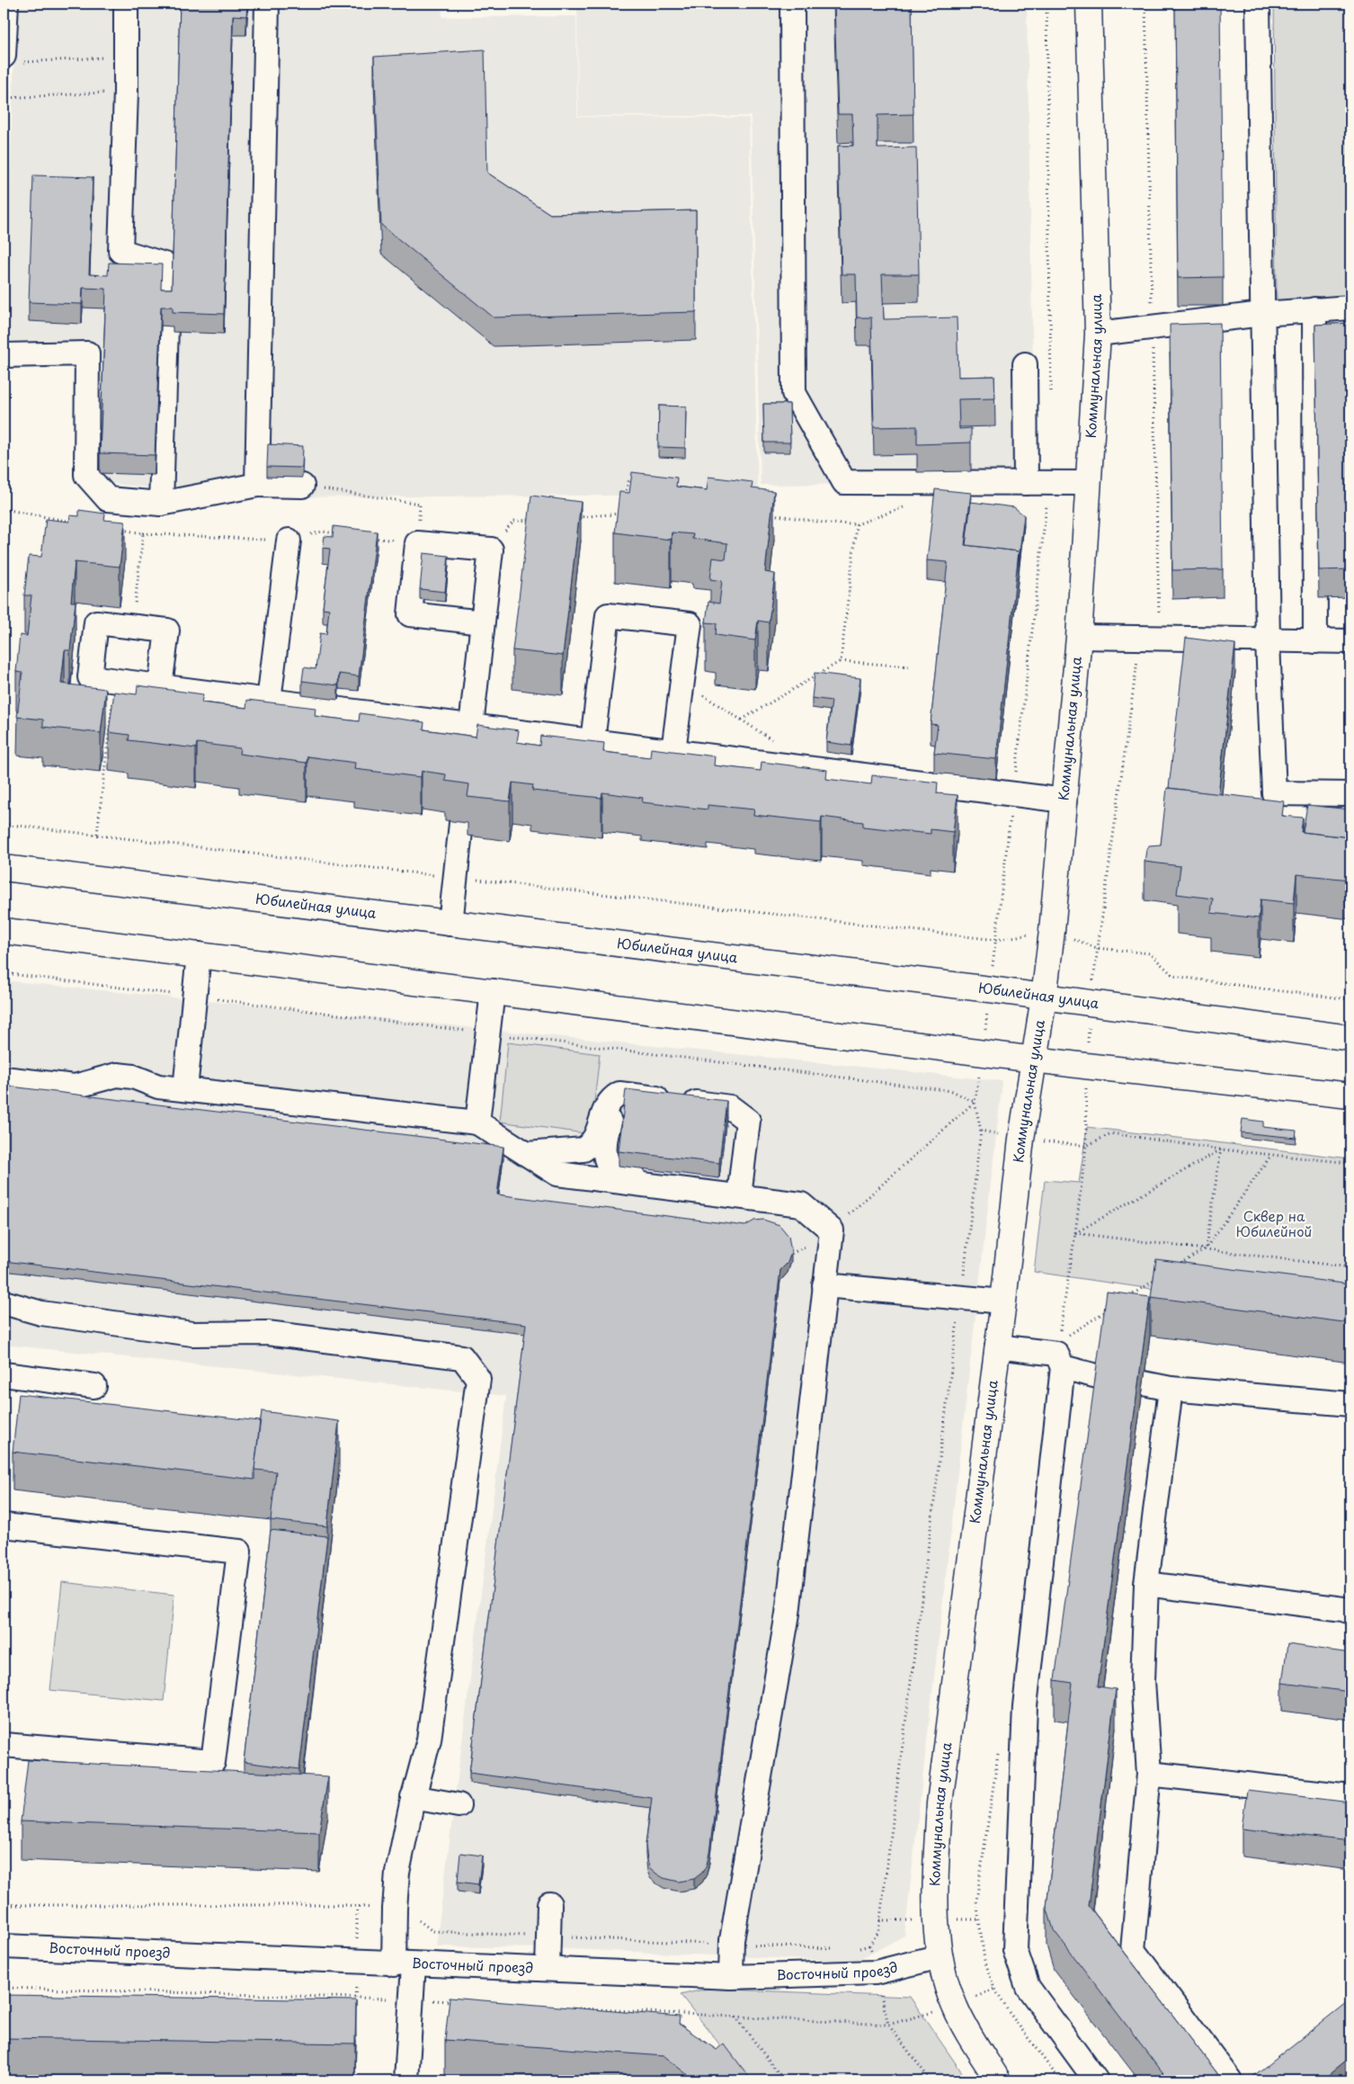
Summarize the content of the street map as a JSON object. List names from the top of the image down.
{
  "streets": {
    "main road": ["Коммунальная улица", "Юбилейная улица"],
    "street": ["Восточный проезд"]
  },
  "crossings": [
    ["Коммунальная улица", "Юбилейная улица"],
    ["Коммунальная улица", "Восточный проезд"]
  ],
  "parks": ["Сквер на Юбилейной"]
}
